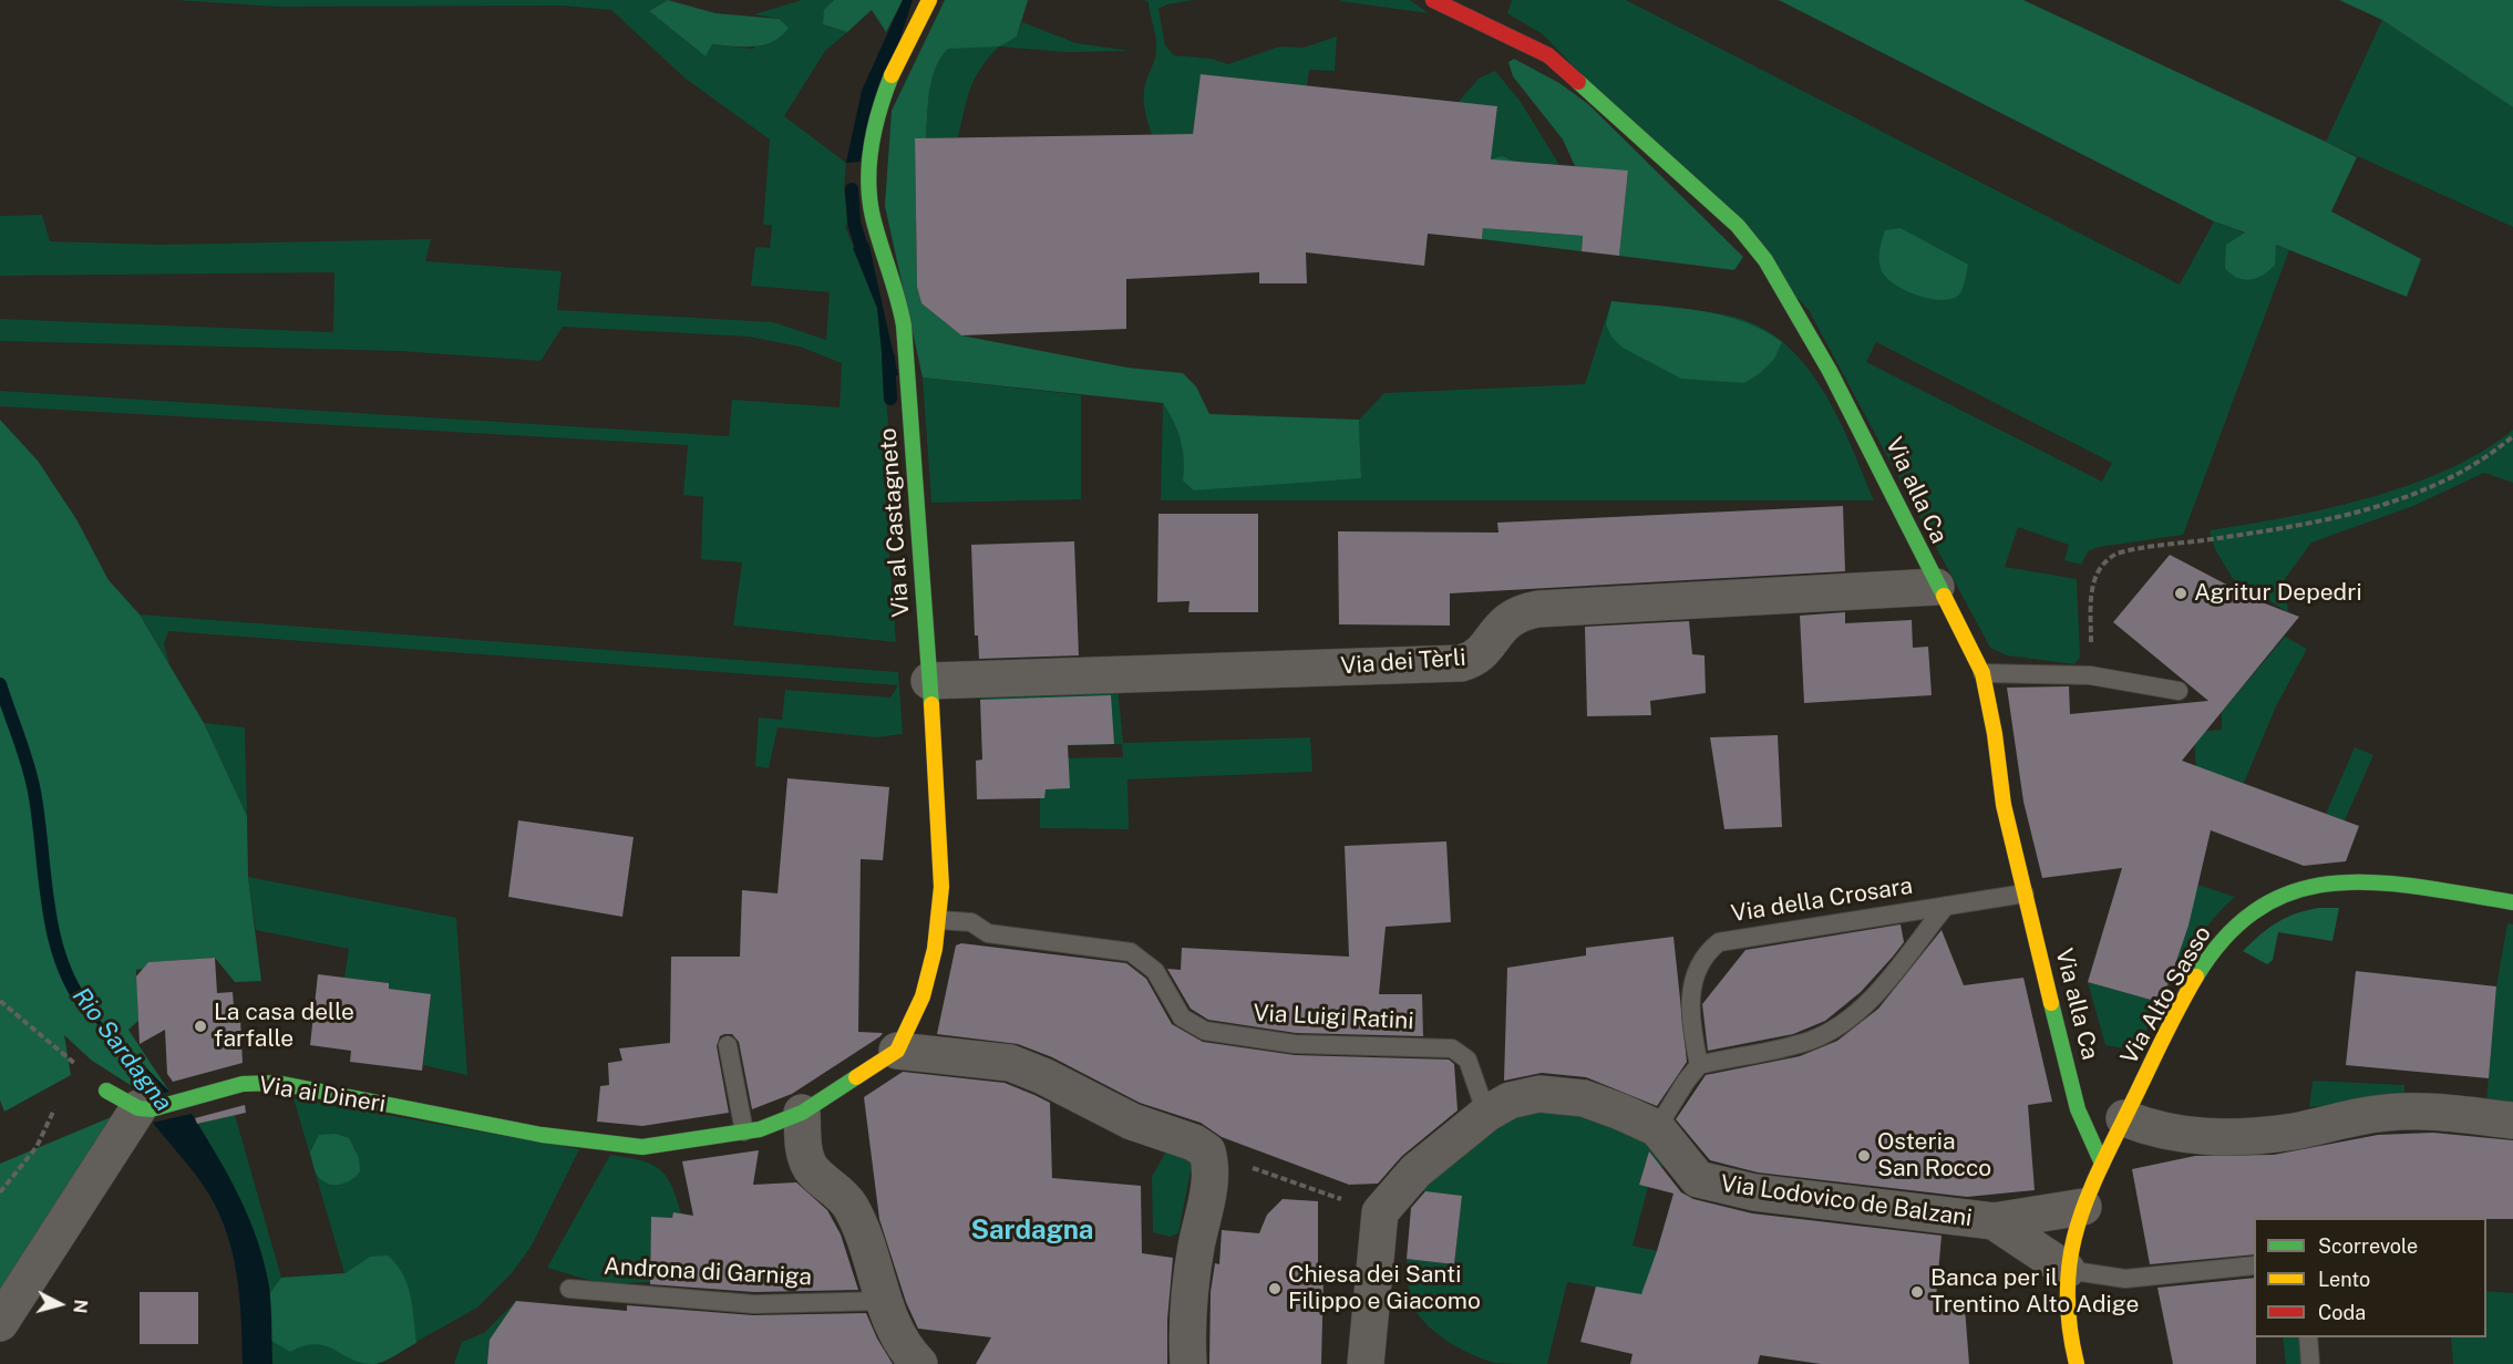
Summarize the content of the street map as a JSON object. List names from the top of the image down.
{
  "streets": {
    "street": [
      "Via alla Ca",
      "Via al Castagneto",
      "Via dei Tèrli",
      "Via Alto Sasso",
      "Via ai Dineri",
      "Via Lodovico de Balzani"
    ],
    "lane": ["Via della Crosara", "Via Luigi Ratini", "Androna di Garniga"]
  },
  "crossings": [
    ["Via alla Ca", "Via dei Tèrli"],
    ["Via alla Ca", "Via della Crosara"],
    ["Via alla Ca", "Via Alto Sasso"],
    ["Via al Castagneto", "Via dei Tèrli"],
    ["Via al Castagneto", "Via Luigi Ratini"],
    ["Via al Castagneto", "Via ai Dineri"],
    ["Via Alto Sasso", "Via Lodovico de Balzani"],
    ["Via Luigi Ratini", "Via Lodovico de Balzani"]
  ],
  "districts": ["Sardagna"],
  "water": ["Rio Sardagna"],
  "places": [
    "Agritur Depedri",
    "La casa delle farfalle",
    "Osteria San Rocco",
    "Chiesa dei Santi Filippo e Giacomo",
    "Banca per il Trentino Alto Adige"
  ],
  "legend": ["Scorrevole", "Lento", "Coda"],
  "north": "right"
}
